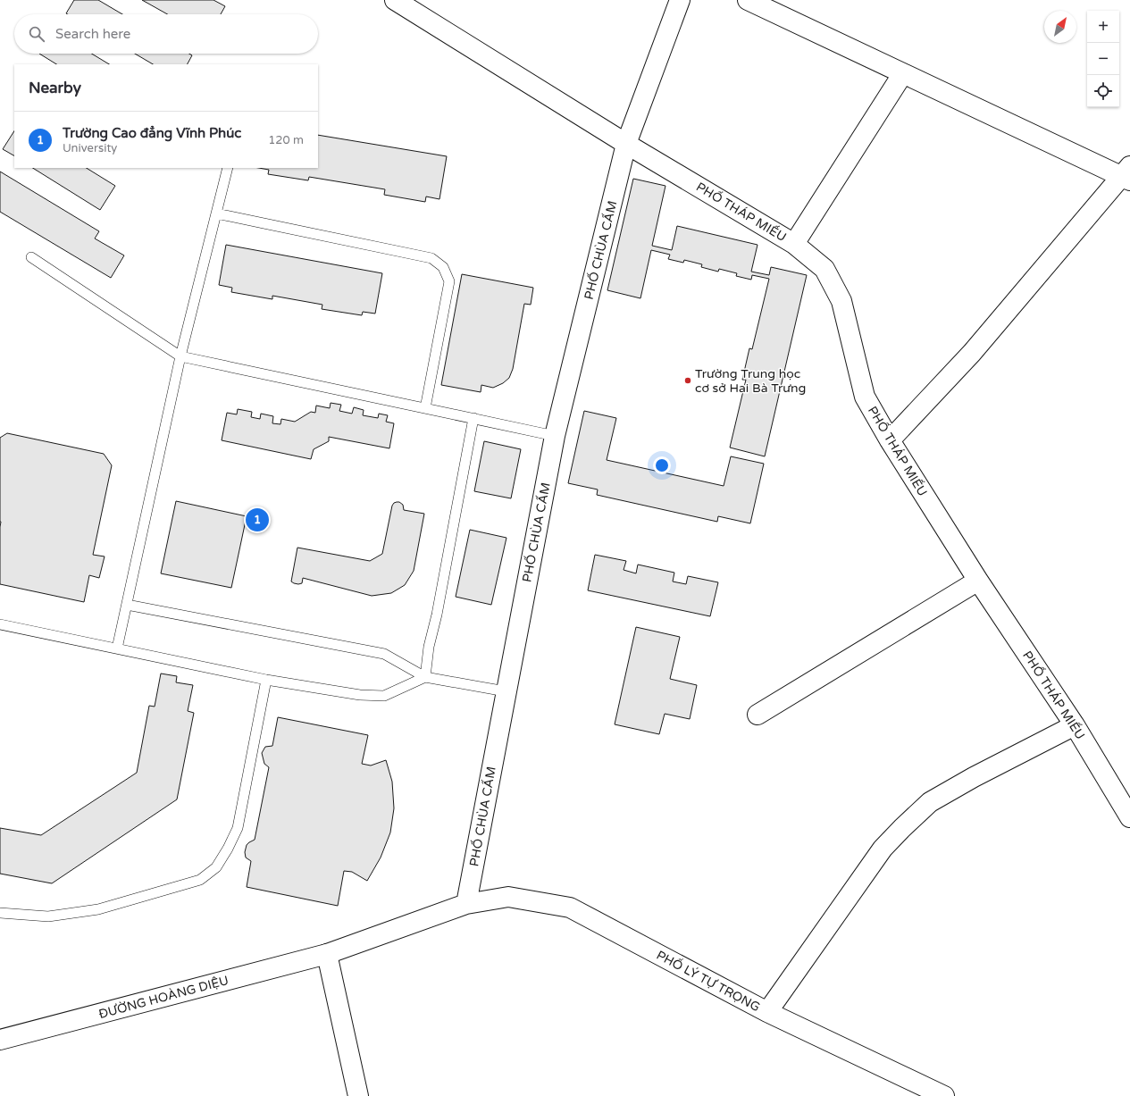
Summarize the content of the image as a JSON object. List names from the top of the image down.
{
  "streets": {
    "street": [
      "PHỐ THÁP MIẾU",
      "PHỐ CHÙA CẤM",
      "PHỐ LÝ TỰ TRỌNG",
      "ĐƯỜNG HOÀNG DIỆU"
    ]
  },
  "crossings": [
    ["PHỐ THÁP MIẾU", "PHỐ CHÙA CẤM"],
    ["PHỐ CHÙA CẤM", "PHỐ LÝ TỰ TRỌNG"]
  ],
  "places": ["Trường Trung học cơ sở Hai Bà Trưng"],
  "north": "top right",
  "page": {
    "map_buttons": ["+", "−"],
    "search": "Search here",
    "heading": "Nearby",
    "list": [
      {
        "mark": "1",
        "name": "Trường Cao đẳng Vĩnh Phúc",
        "note": "University",
        "value": "120 m"
      }
    ],
    "pins": "1"
  }
}
